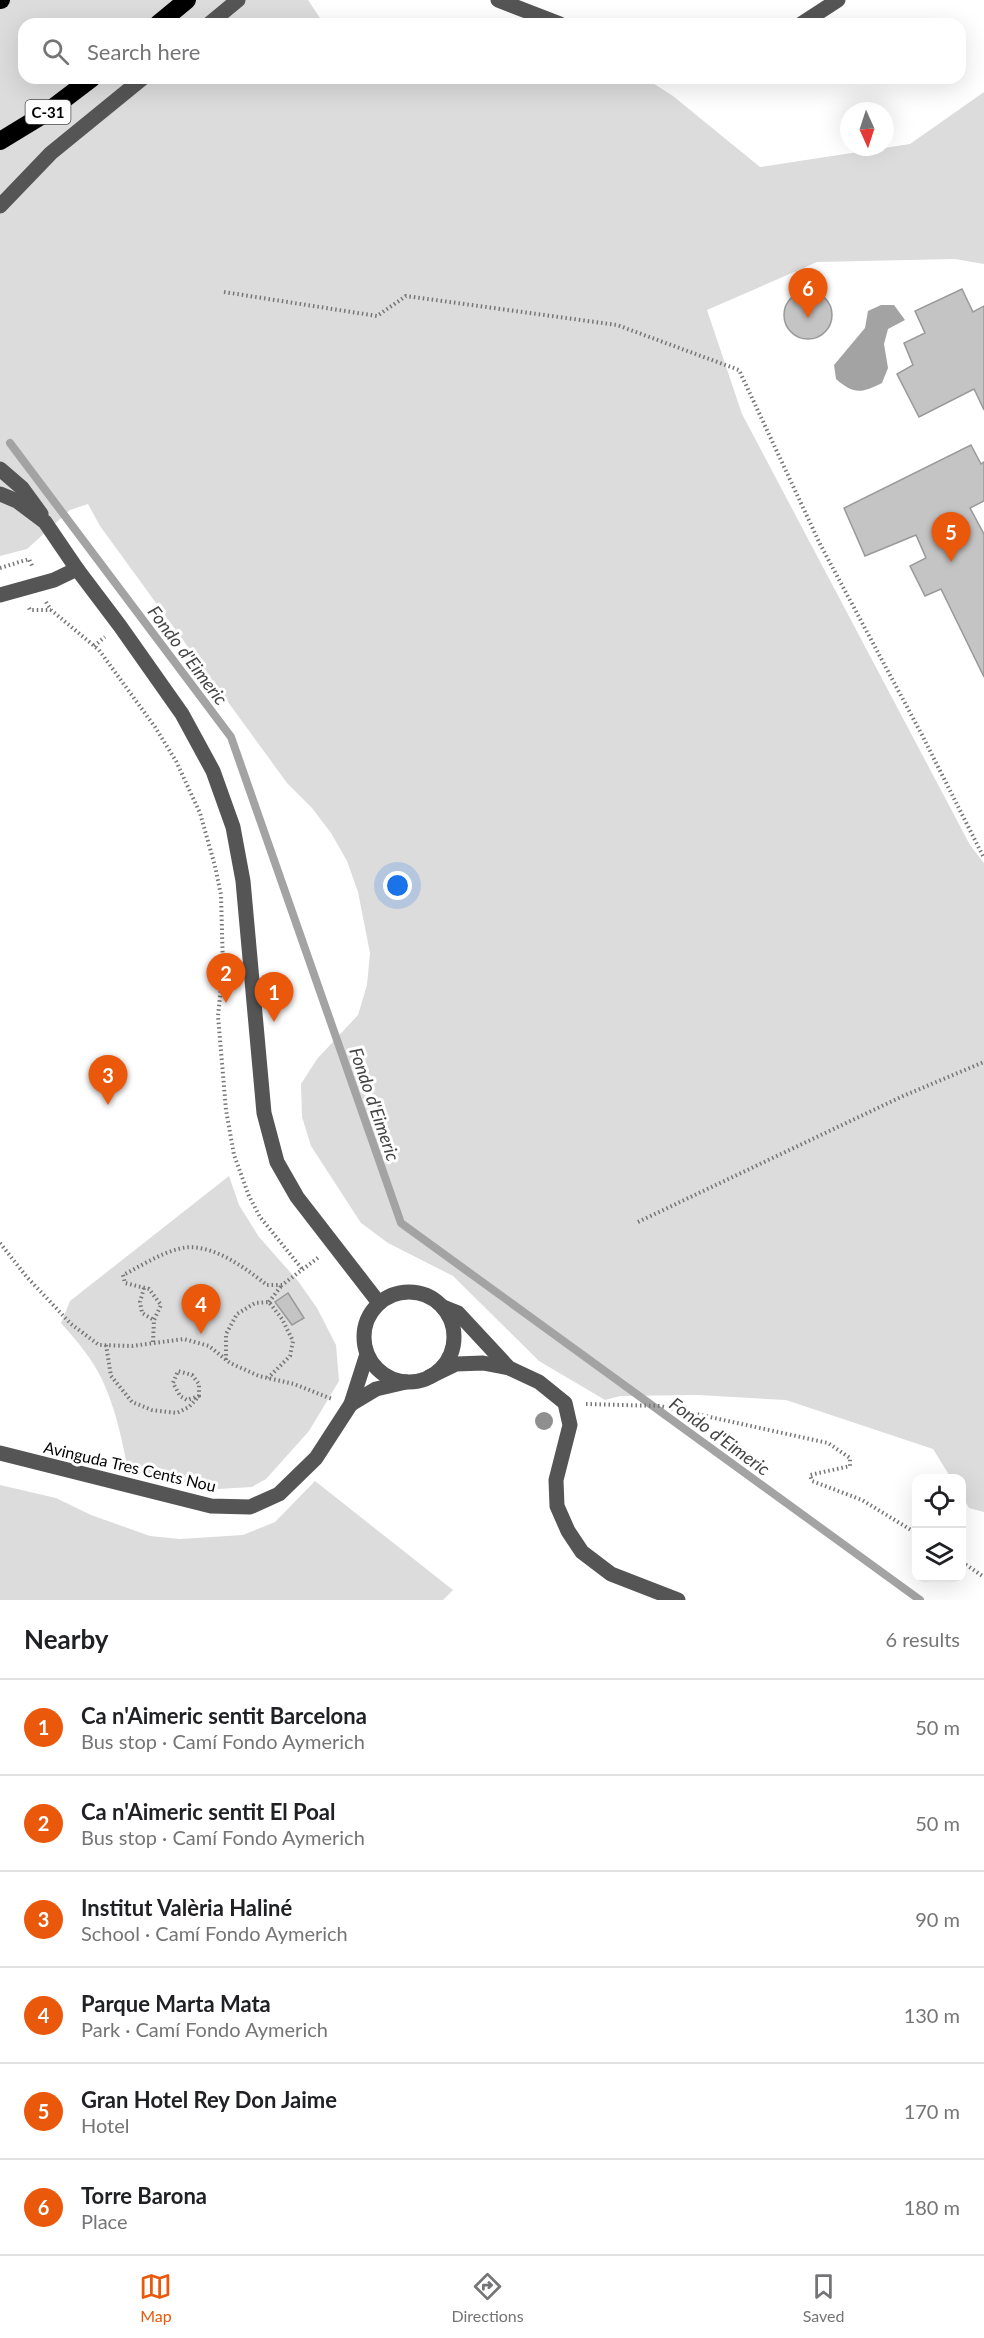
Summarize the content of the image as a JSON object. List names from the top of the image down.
{
  "streets": {
    "highway": ["C-31"],
    "street": ["Avinguda Tres Cents Nou"]
  },
  "water": ["Fondo d'Eimeric"],
  "north": "bottom",
  "page": {
    "search": "Search here",
    "pins": [
      "6",
      "5",
      "2",
      "1",
      "3",
      "4"
    ],
    "heading": ["Nearby", "6 results"],
    "list": [
      {
        "mark": "1",
        "name": "Ca n'Aimeric sentit Barcelona",
        "note": "Bus stop · Camí Fondo Aymerich",
        "value": "50 m"
      },
      {
        "mark": "2",
        "name": "Ca n'Aimeric sentit El Poal",
        "note": "Bus stop · Camí Fondo Aymerich",
        "value": "50 m"
      },
      {
        "mark": "3",
        "name": "Institut Valèria Haliné",
        "note": "School · Camí Fondo Aymerich",
        "value": "90 m"
      },
      {
        "mark": "4",
        "name": "Parque Marta Mata",
        "note": "Park · Camí Fondo Aymerich",
        "value": "130 m"
      },
      {
        "mark": "5",
        "name": "Gran Hotel Rey Don Jaime",
        "note": "Hotel",
        "value": "170 m"
      },
      {
        "mark": "6",
        "name": "Torre Barona",
        "note": "Place",
        "value": "180 m"
      }
    ],
    "nav": ["Map", "Directions", "Saved"]
  }
}
